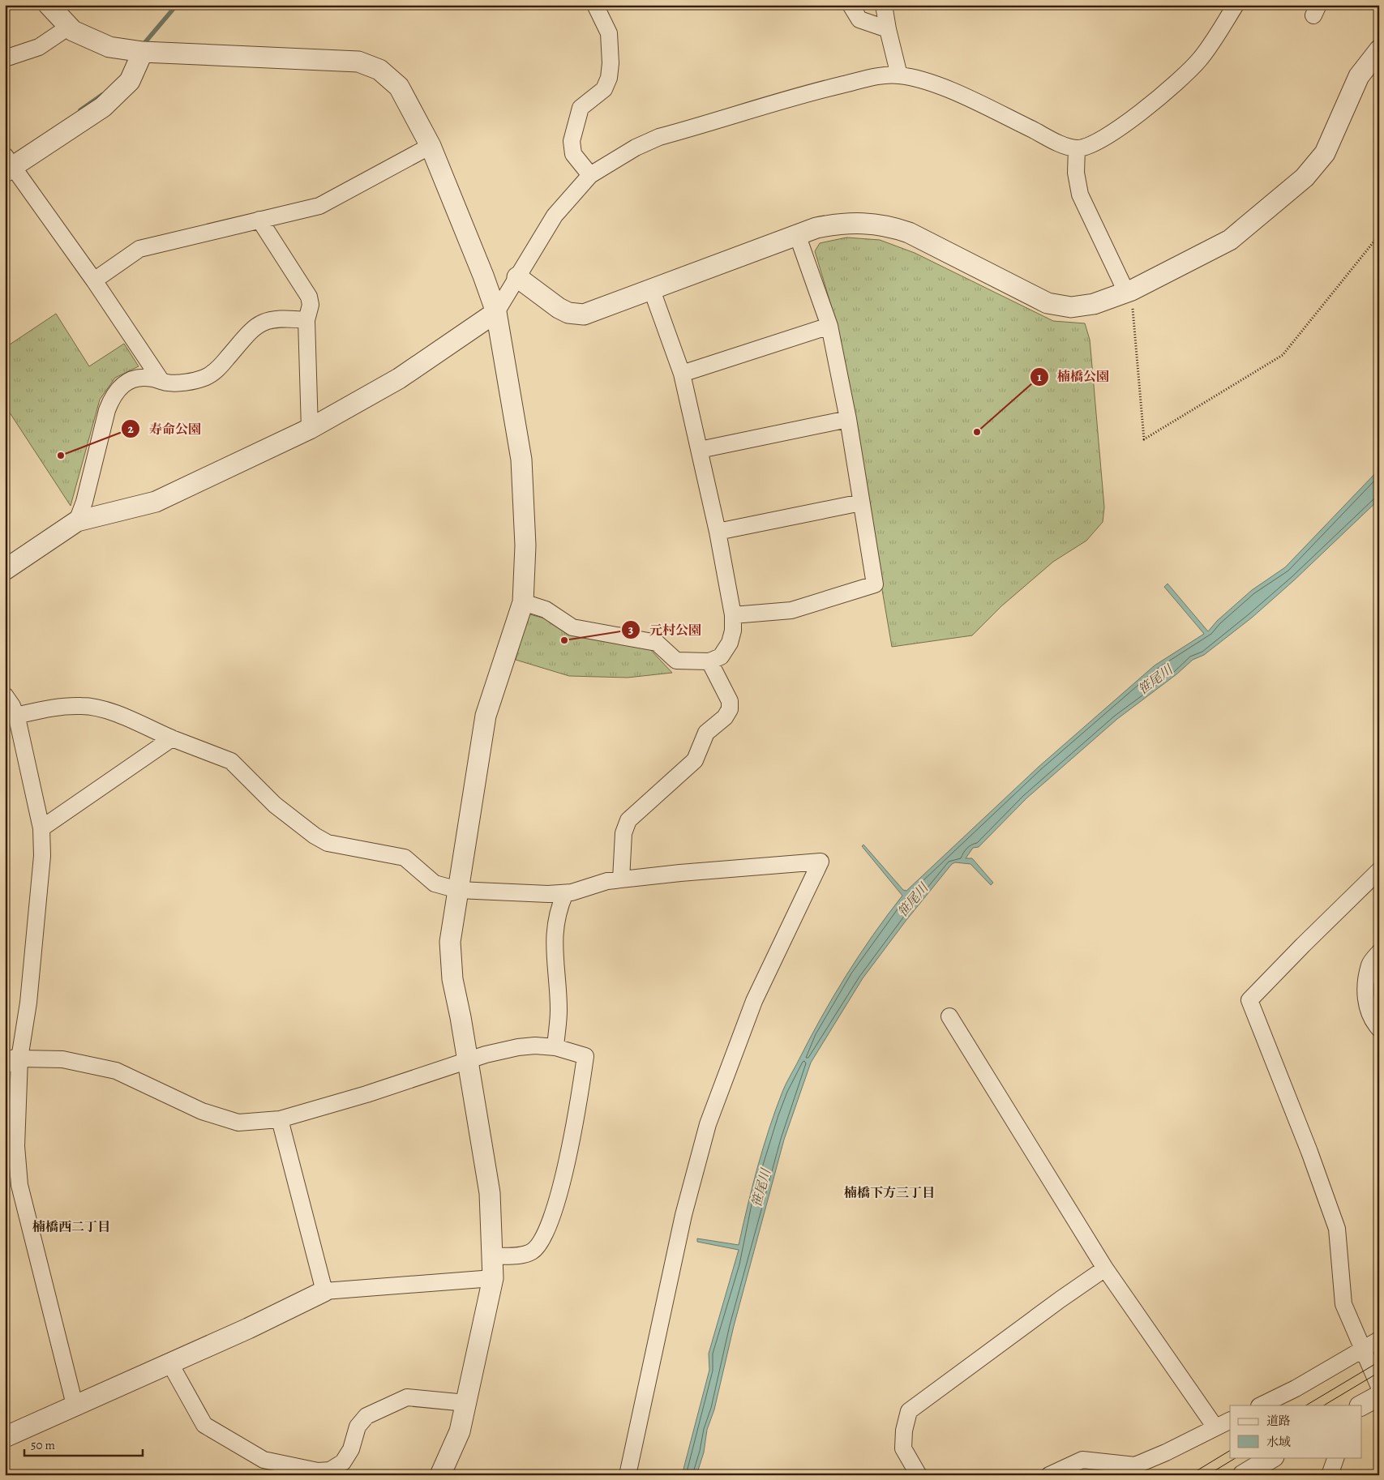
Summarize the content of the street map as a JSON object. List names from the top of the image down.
{
  "districts": ["楠橋下方三丁目", "楠橋西二丁目"],
  "water": ["笹尾川"],
  "places": ["楠橋公園", "寿命公園", "元村公園"],
  "legend": ["道路", "水域"],
  "scale_bar": "50 m"
}
